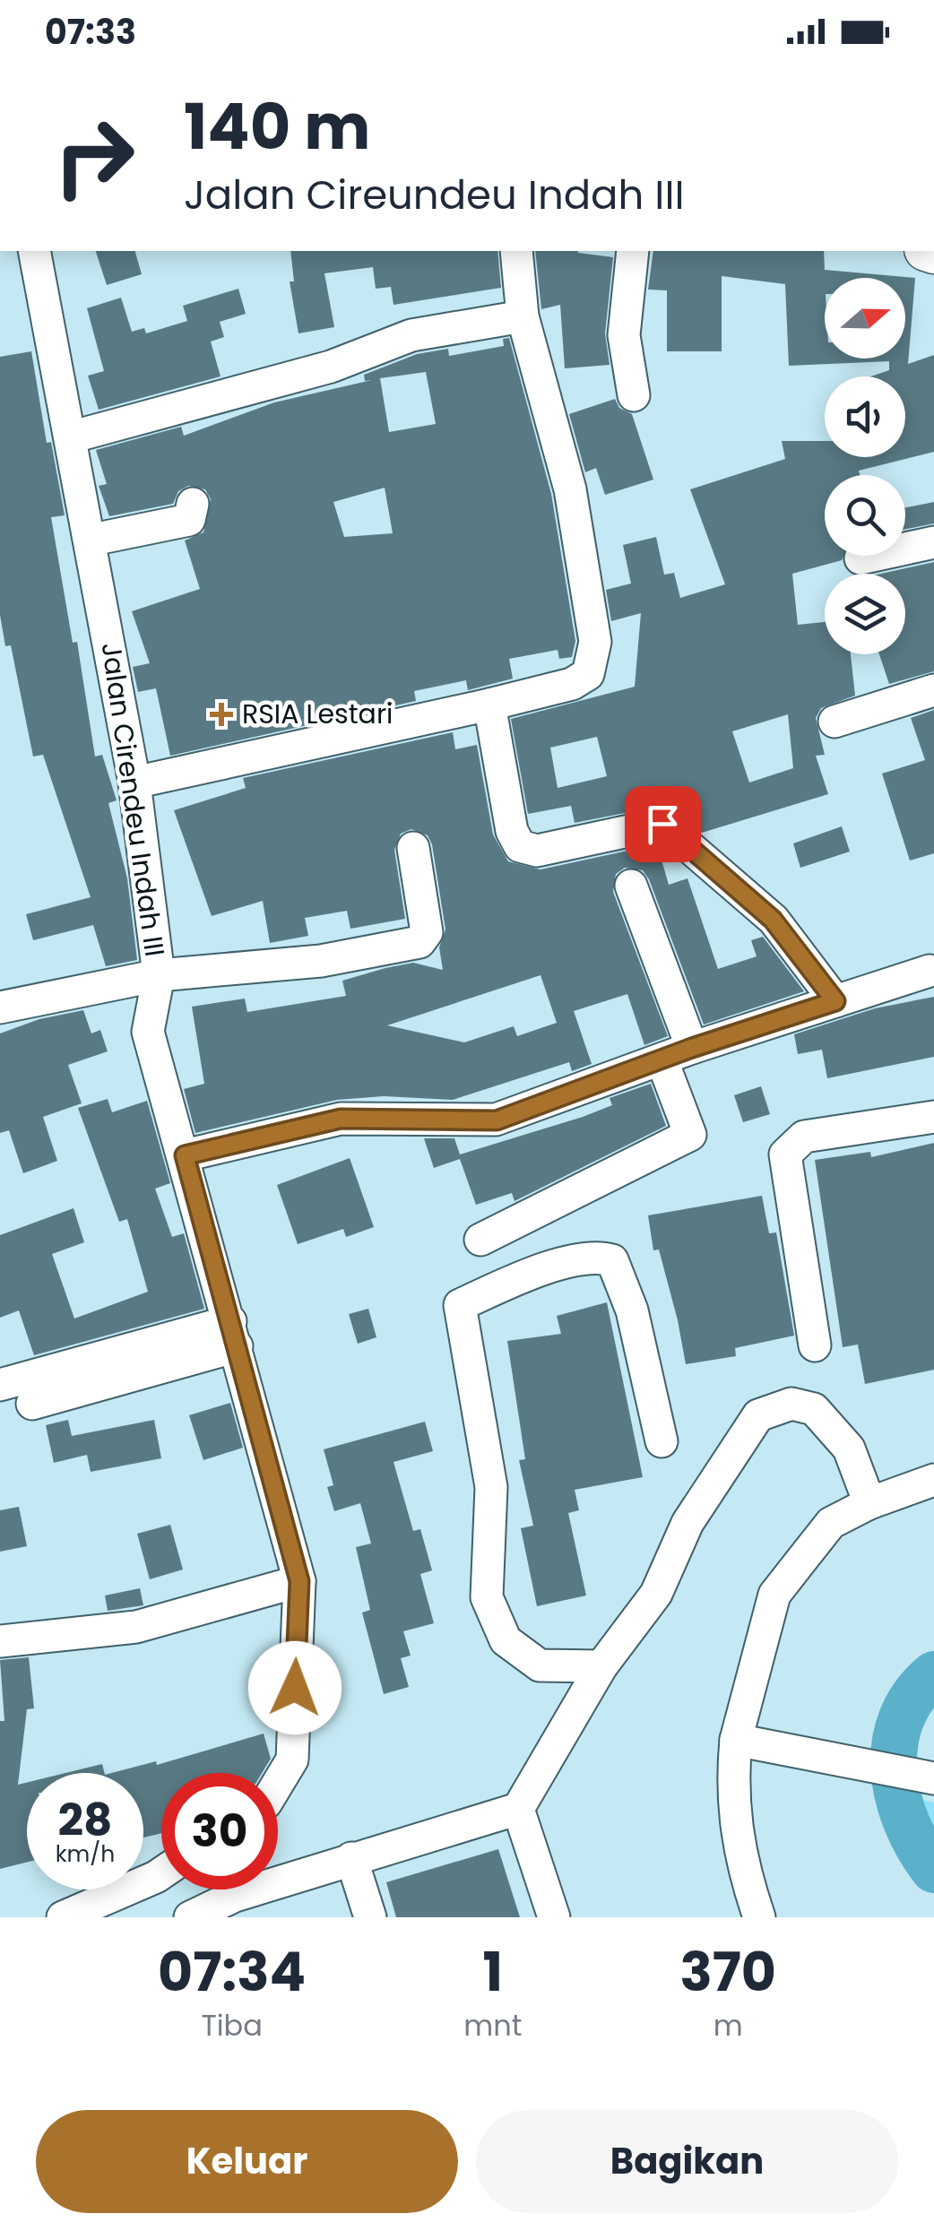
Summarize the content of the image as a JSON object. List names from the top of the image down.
{
  "streets": {
    "street": ["Jalan Cirendeu Indah III"]
  },
  "places": {
    "health": ["RSIA Lestari"]
  },
  "north": "right",
  "page": {
    "status": "07:33",
    "turn": ["140 m", "Jalan Cireundeu Indah III"],
    "speed": "28 km/h",
    "limit": "30",
    "eta": [
      "07:34",
      "Tiba",
      "1",
      "mnt",
      "370",
      "m"
    ],
    "buttons": ["Keluar", "Bagikan"]
  }
}
